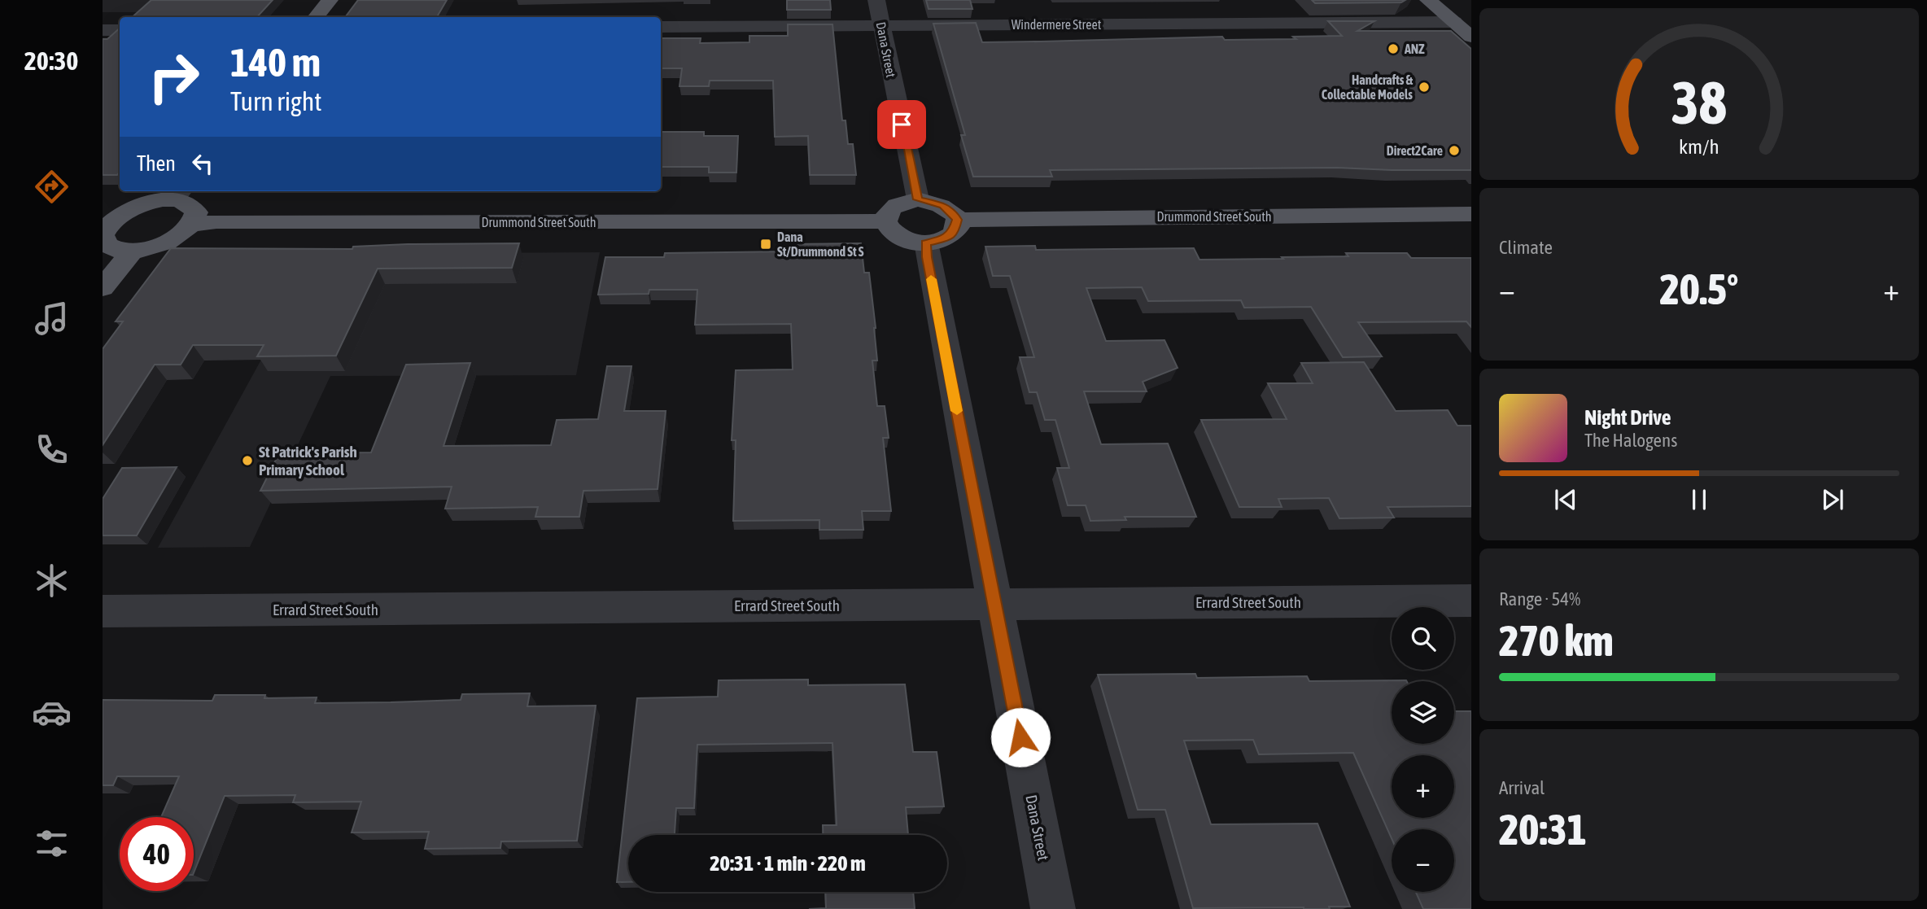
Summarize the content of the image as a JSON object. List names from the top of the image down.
{
  "streets": {
    "main road": ["Drummond Street South"],
    "street": ["Windermere Street", "Dana Street", "Errard Street South"]
  },
  "crossings": [
    ["Windermere Street", "Dana Street"],
    ["Dana Street", "Drummond Street South"],
    ["Dana Street", "Errard Street South"]
  ],
  "places": {
    "other": [
      "ANZ",
      "Handcrafts & Collectable Models",
      "Direct2Care",
      "St Patrick's Parish Primary School"
    ],
    "transit": ["Dana St/Drummond St S"]
  },
  "page": {
    "tabs": "20:30",
    "turn": ["140 m", "Turn right"],
    "then": "Then",
    "tile": [
      "Climate",
      ["Range · 54%", "270 km"],
      ["Arrival", "20:31"]
    ],
    "heat": ["−", "20.5°", "+"],
    "song": ["Night Drive", "The Halogens"],
    "map_buttons": ["+", "−"],
    "limit": "40",
    "trip": "20:31 · 1 min · 220 m",
    "gauge": ["38", "km/h"]
  }
}
